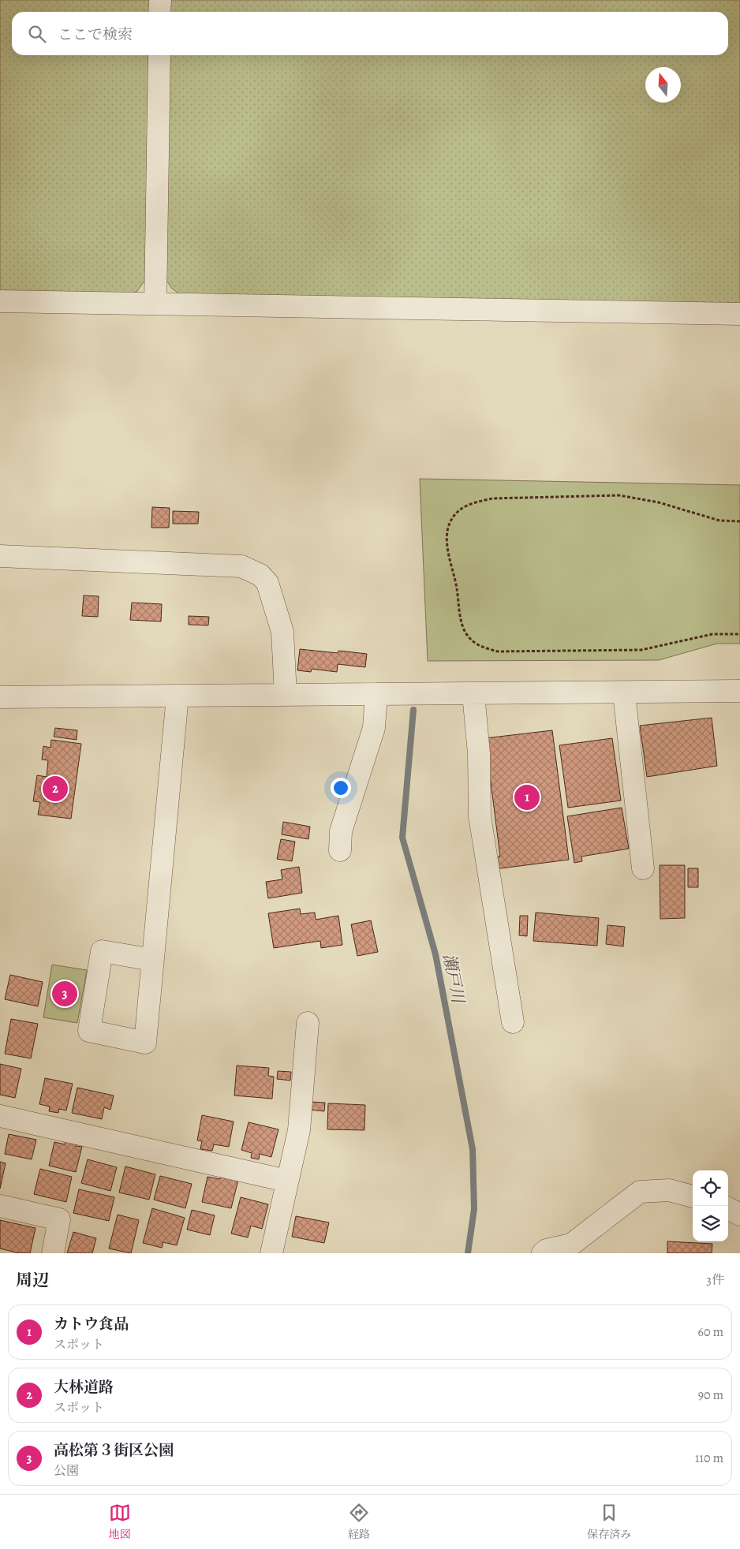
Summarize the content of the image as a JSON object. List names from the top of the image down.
{
  "water": ["瀬戸川"],
  "north": "top",
  "page": {
    "search": "ここで検索",
    "pins": ["2", "1", "3"],
    "heading": ["周辺", "3件"],
    "list": [
      {
        "mark": "1",
        "name": "カトウ食品",
        "note": "スポット",
        "value": "60 m"
      },
      {
        "mark": "2",
        "name": "大林道路",
        "note": "スポット",
        "value": "90 m"
      },
      {
        "mark": "3",
        "name": "高松第３街区公園",
        "note": "公園",
        "value": "110 m"
      }
    ],
    "nav": ["地図", "経路", "保存済み"]
  }
}
